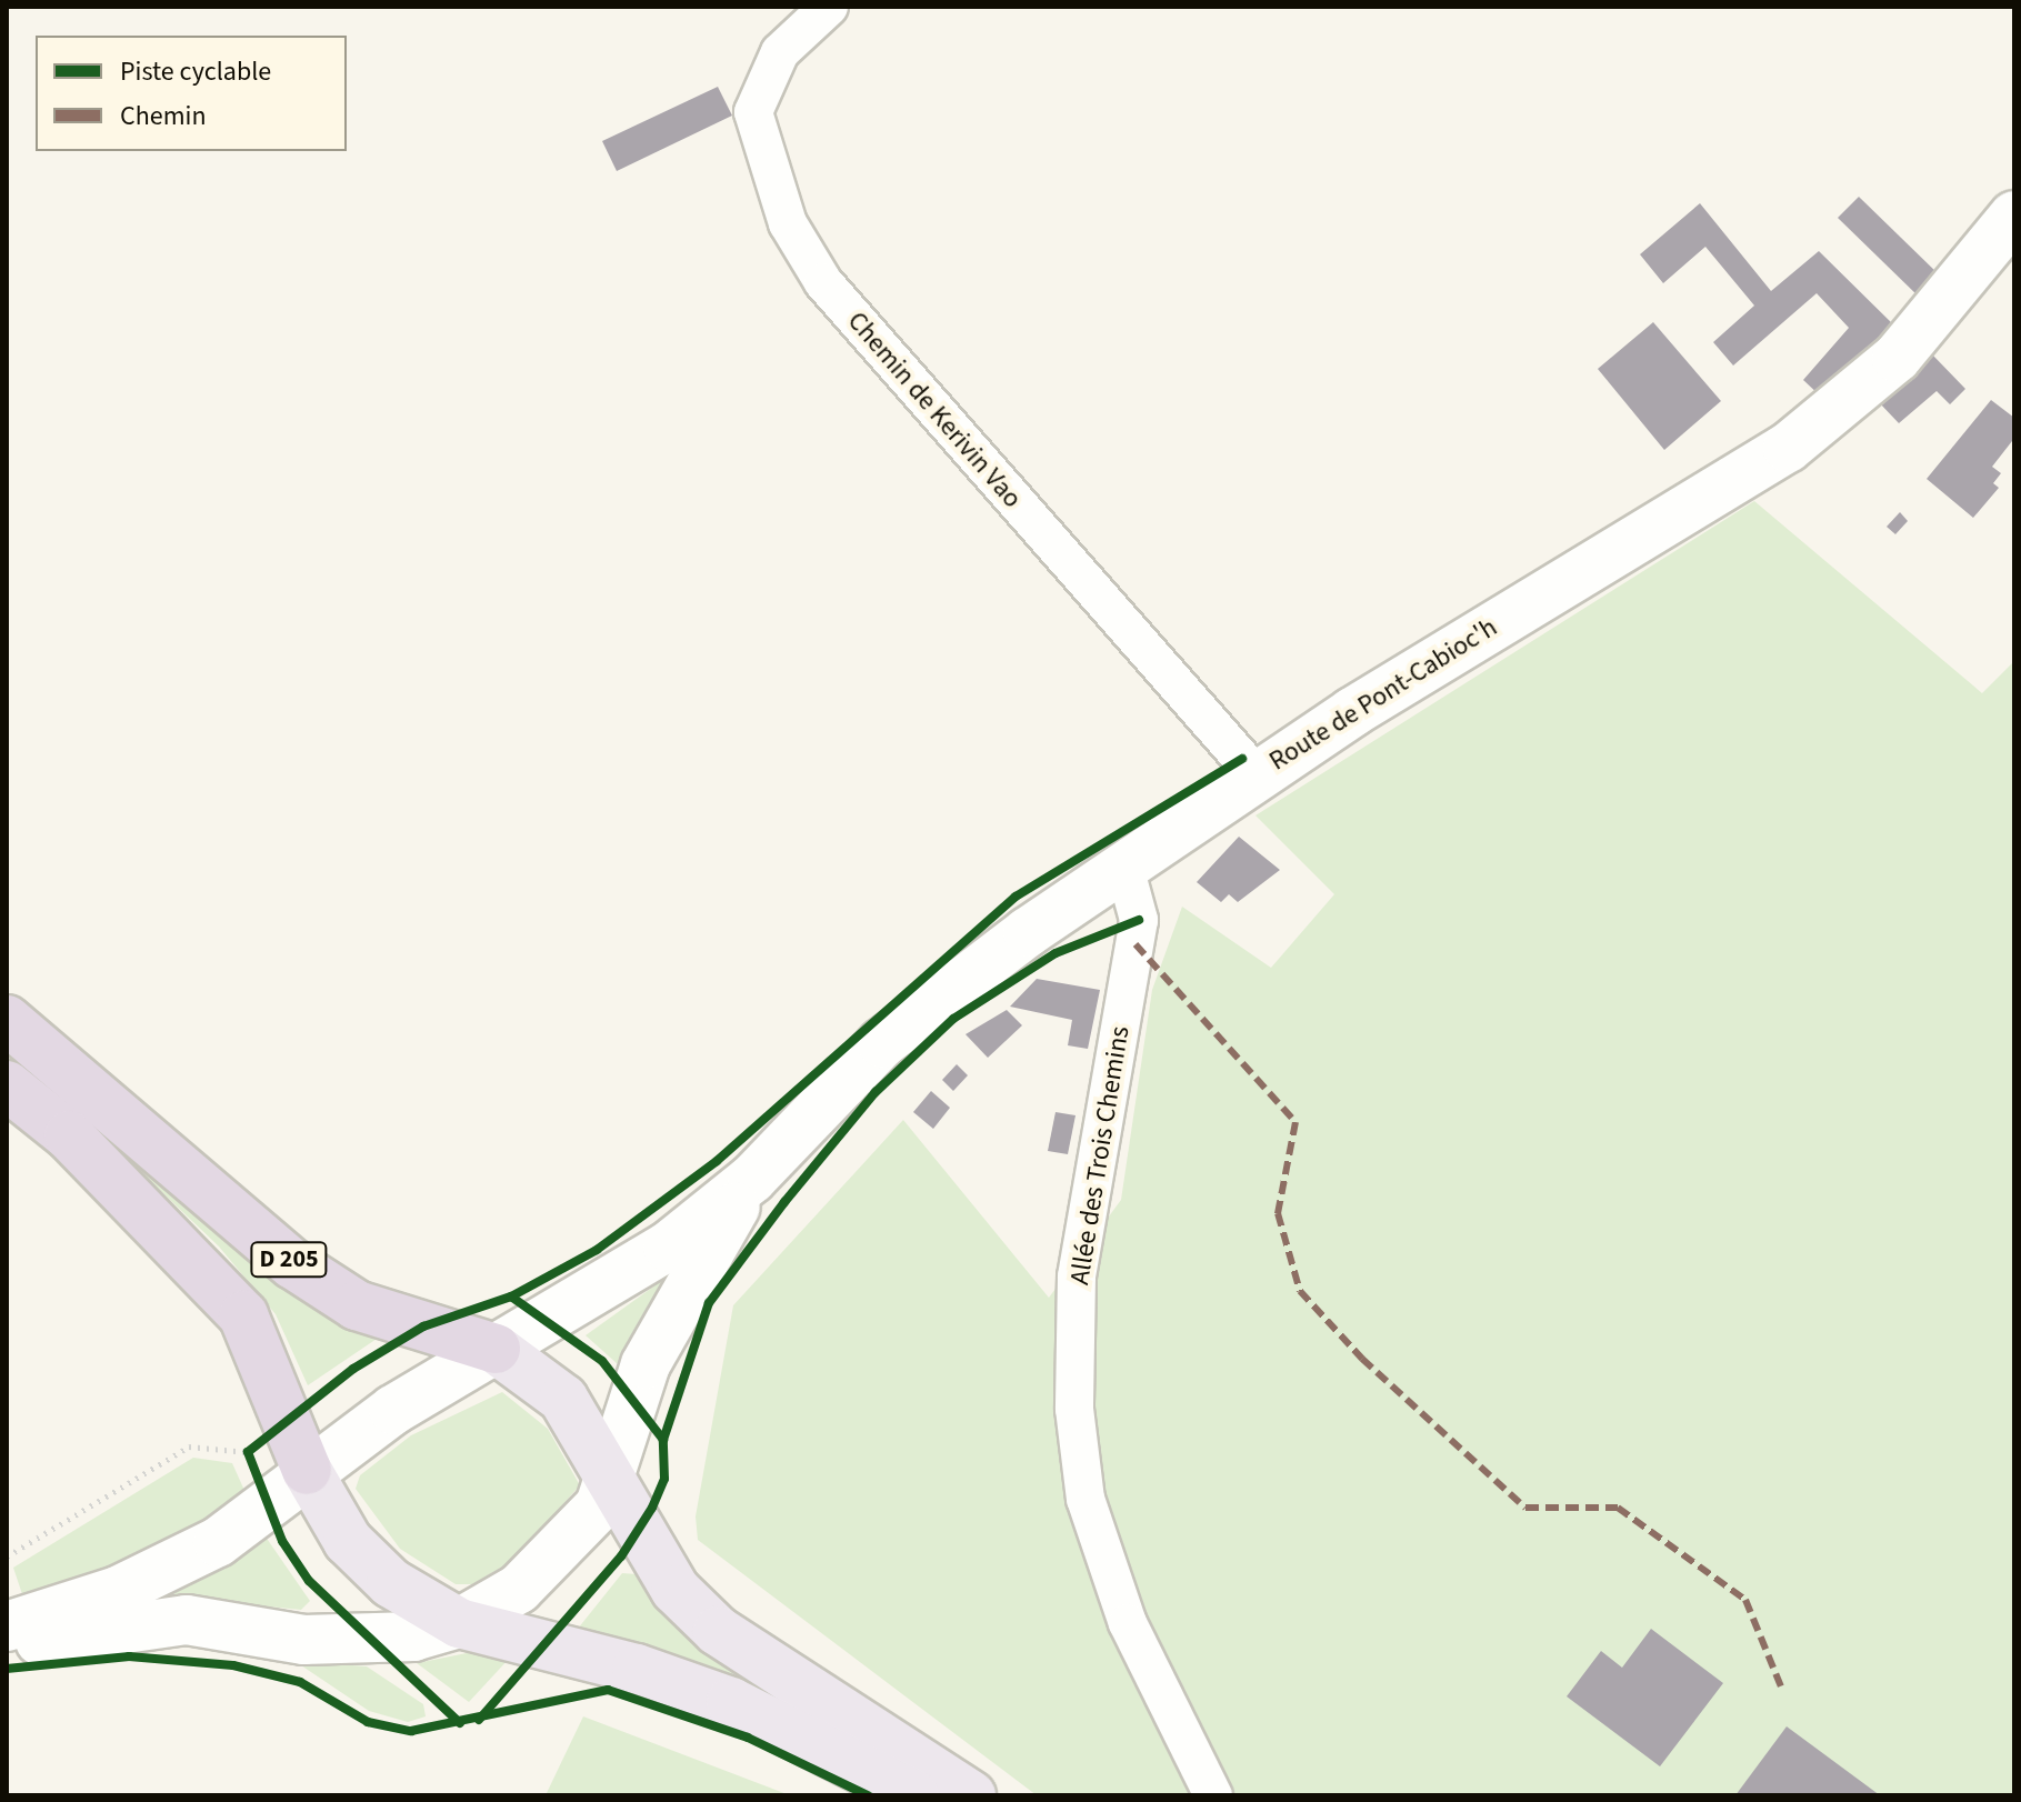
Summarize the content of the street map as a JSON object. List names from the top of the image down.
{
  "streets": {
    "highway": ["D 205"],
    "street": ["Chemin de Kerivin Vao", "Route de Pont-Cabioc'h", "Allée des Trois Chemins"]
  },
  "crossings": [
    ["Chemin de Kerivin Vao", "Route de Pont-Cabioc'h"],
    ["Route de Pont-Cabioc'h", "Allée des Trois Chemins"],
    ["Route de Pont-Cabioc'h", "D 205"]
  ],
  "legend": ["Piste cyclable", "Chemin"]
}
